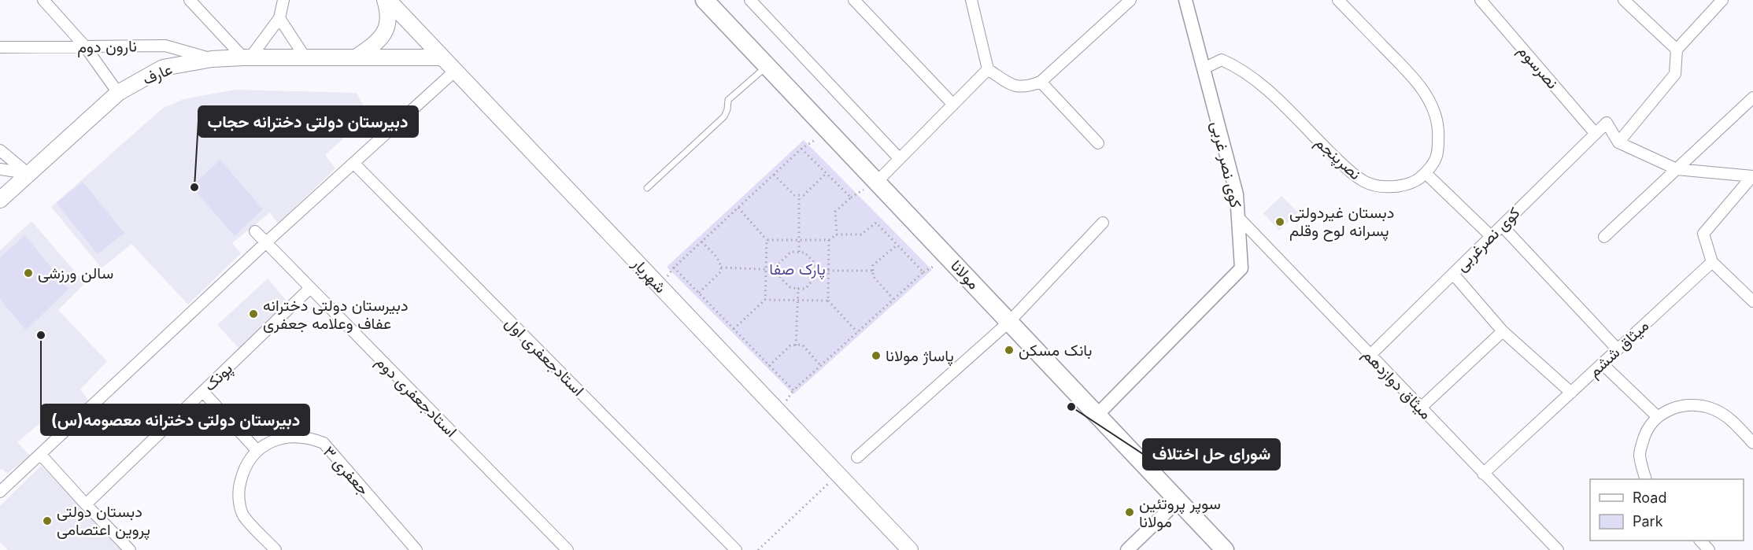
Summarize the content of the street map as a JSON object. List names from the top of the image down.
{
  "streets": {
    "main road": ["عارف", "مولانا", "شهریار"],
    "street": [
      "نارون دوم",
      "نصرسوم",
      "نصرپنجم",
      "کوی نصر غربی",
      "کوی نصرغربی",
      "میثاق ششم",
      "استادجعفری اول",
      "پونک",
      "میثاق دوازدهم",
      "استادجعفری دوم",
      "جعفری ۳"
    ]
  },
  "crossings": [
    ["نارون دوم", "عارف"],
    ["نصرسوم", "کوی نصرغربی"],
    ["عارف", "شهریار"],
    ["نصرپنجم", "کوی نصر غربی"],
    ["کوی نصر غربی", "مولانا"],
    ["کوی نصر غربی", "میثاق دوازدهم"],
    ["کوی نصرغربی", "میثاق دوازدهم"],
    ["میثاق ششم", "میثاق دوازدهم"],
    ["پونک", "استادجعفری دوم"]
  ],
  "parks": ["پارک صفا"],
  "places": [
    "دبیرستان دولتی دخترانه حجاب",
    "دبستان غیردولتی پسرانه لوح وقلم",
    "سالن ورزشی",
    "دبیرستان دولتی دخترانه عفاف وعلامه جعفری",
    "دبیرستان دولتی دخترانه معصومه(س)",
    "بانک مسکن",
    "پاساژ مولانا",
    "شورای حل اختلاف",
    "سوپر پروتئین مولانا",
    "دبستان دولتی پروین اعتصامی"
  ],
  "legend": ["Road", "Park"]
}
